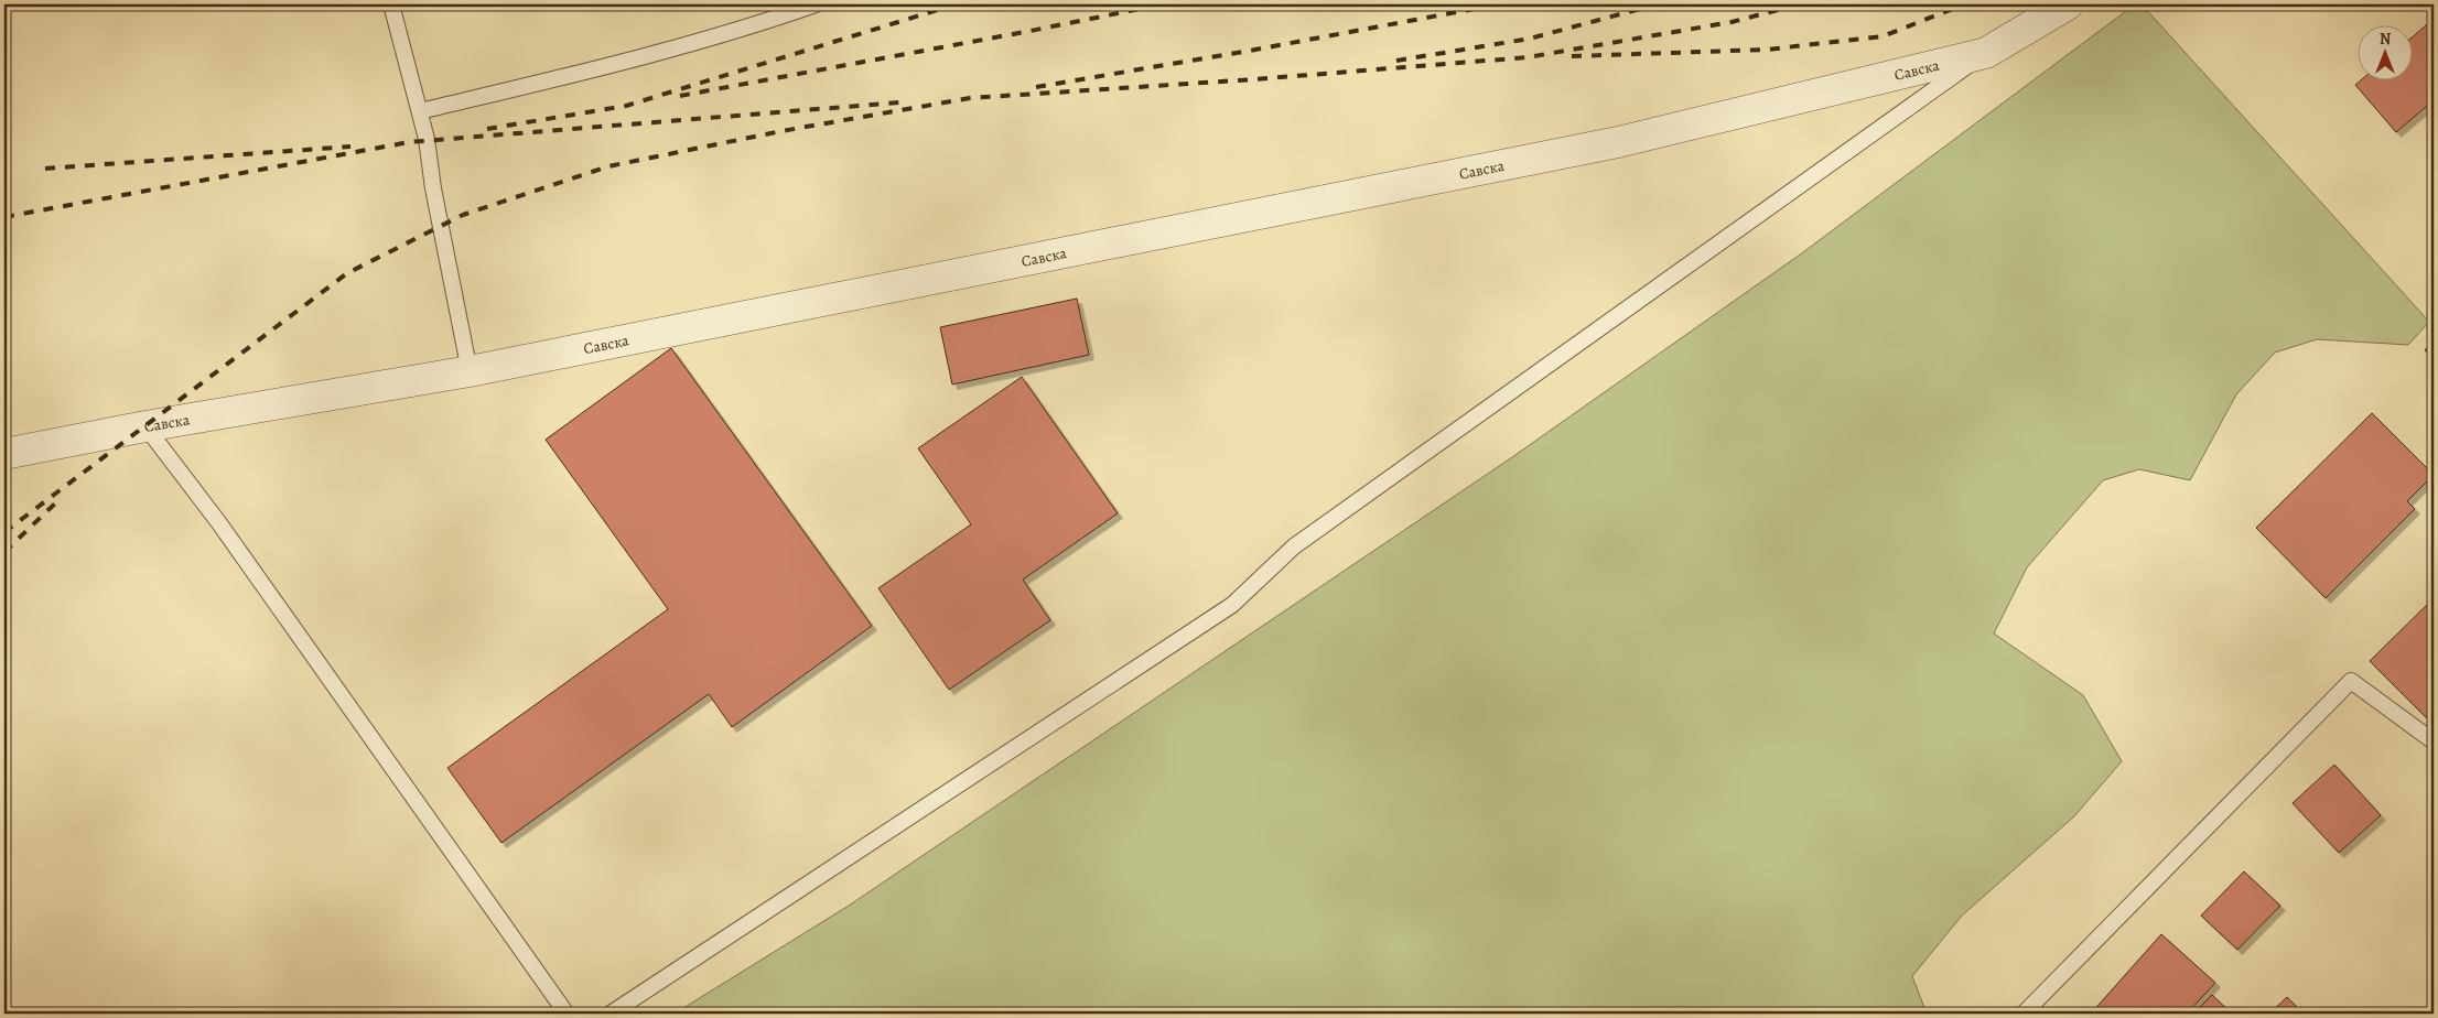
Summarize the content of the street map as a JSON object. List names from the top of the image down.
{
  "streets": {
    "street": ["Савска"]
  },
  "north": "top"
}
